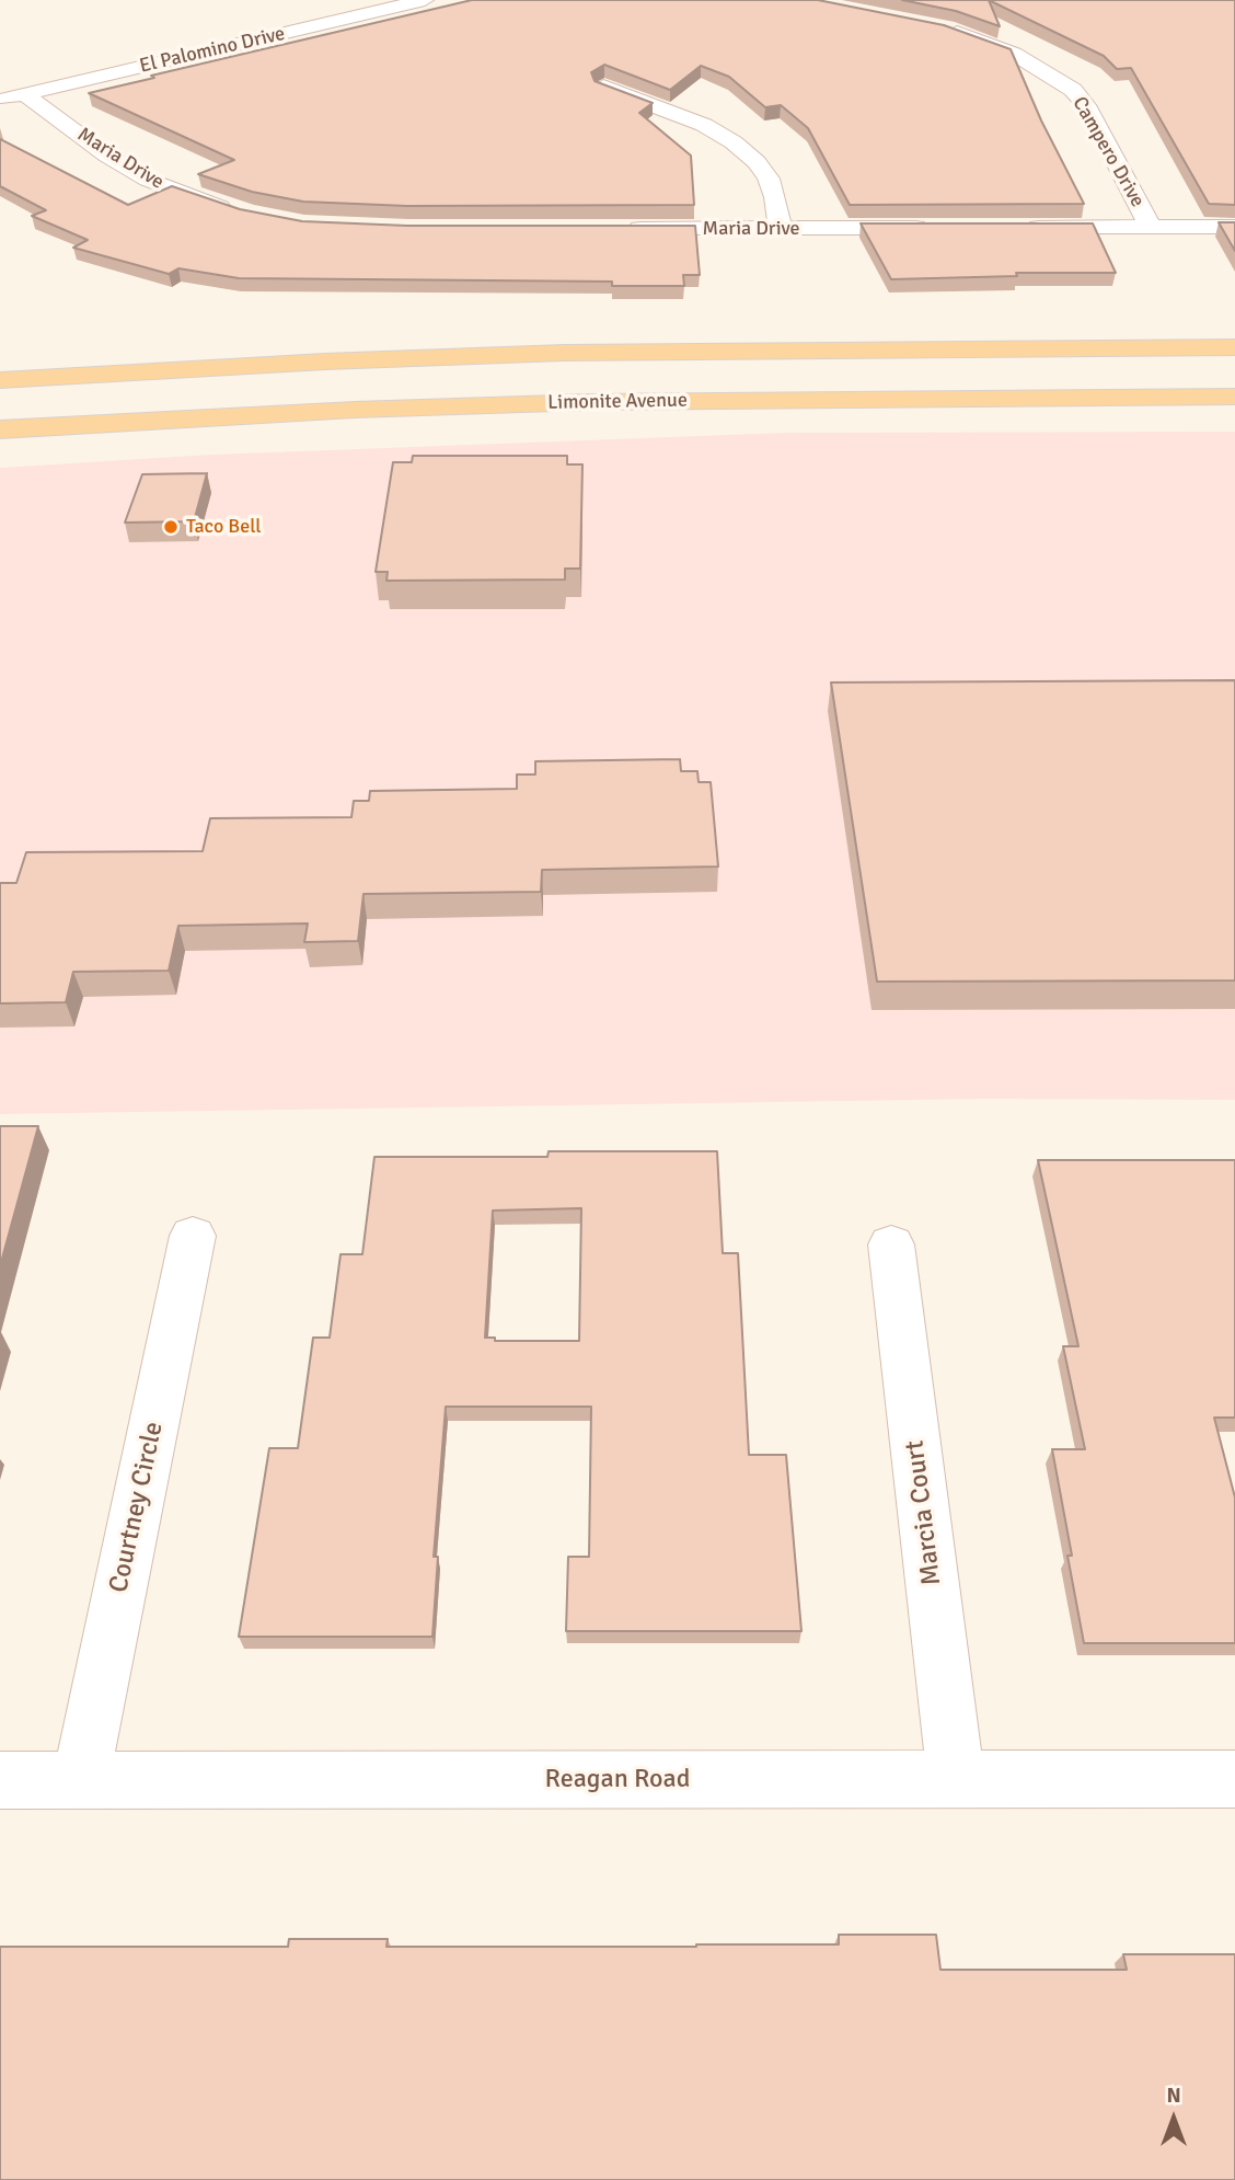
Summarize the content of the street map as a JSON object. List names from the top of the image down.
{
  "streets": {
    "main road": ["Limonite Avenue"],
    "street": [
      "El Palomino Drive",
      "Campero Drive",
      "Maria Drive",
      "Courtney Circle",
      "Marcia Court",
      "Reagan Road"
    ]
  },
  "crossings": [
    ["El Palomino Drive", "Maria Drive"],
    ["Courtney Circle", "Reagan Road"],
    ["Marcia Court", "Reagan Road"]
  ],
  "places": ["Taco Bell"],
  "north": "top"
}
